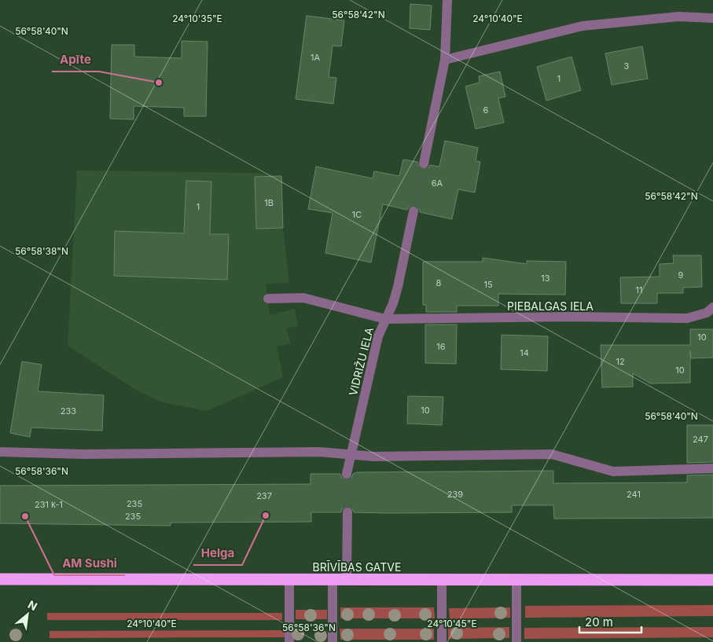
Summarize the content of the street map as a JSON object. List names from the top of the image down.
{
  "streets": {
    "highway": ["BRĪVĪBAS GATVE"],
    "street": ["PIEBALGAS IELA", "VIDRIŽU IELA"]
  },
  "crossings": [
    ["PIEBALGAS IELA", "VIDRIŽU IELA"]
  ],
  "places": ["Apīte", "Helga", "AM Sushi"],
  "house_numbers": [
    "1A",
    "3",
    "1",
    "6",
    "6A",
    "1B",
    "1",
    "1C",
    "9",
    "13",
    "8",
    "15",
    "11",
    "10",
    "16",
    "14",
    "12",
    "10",
    "10",
    "233",
    "247",
    "239",
    "241",
    "237",
    "235",
    "231 k-1",
    "235"
  ],
  "scale_bar": "20 m",
  "north": "top right",
  "coordinates": [
    "56°58'42\"N",
    "24°10'35\"E",
    "24°10'40\"E",
    "56°58'40\"N",
    "56°58'38\"N",
    "56°58'36\"N",
    "24°10'45\"E"
  ]
}
